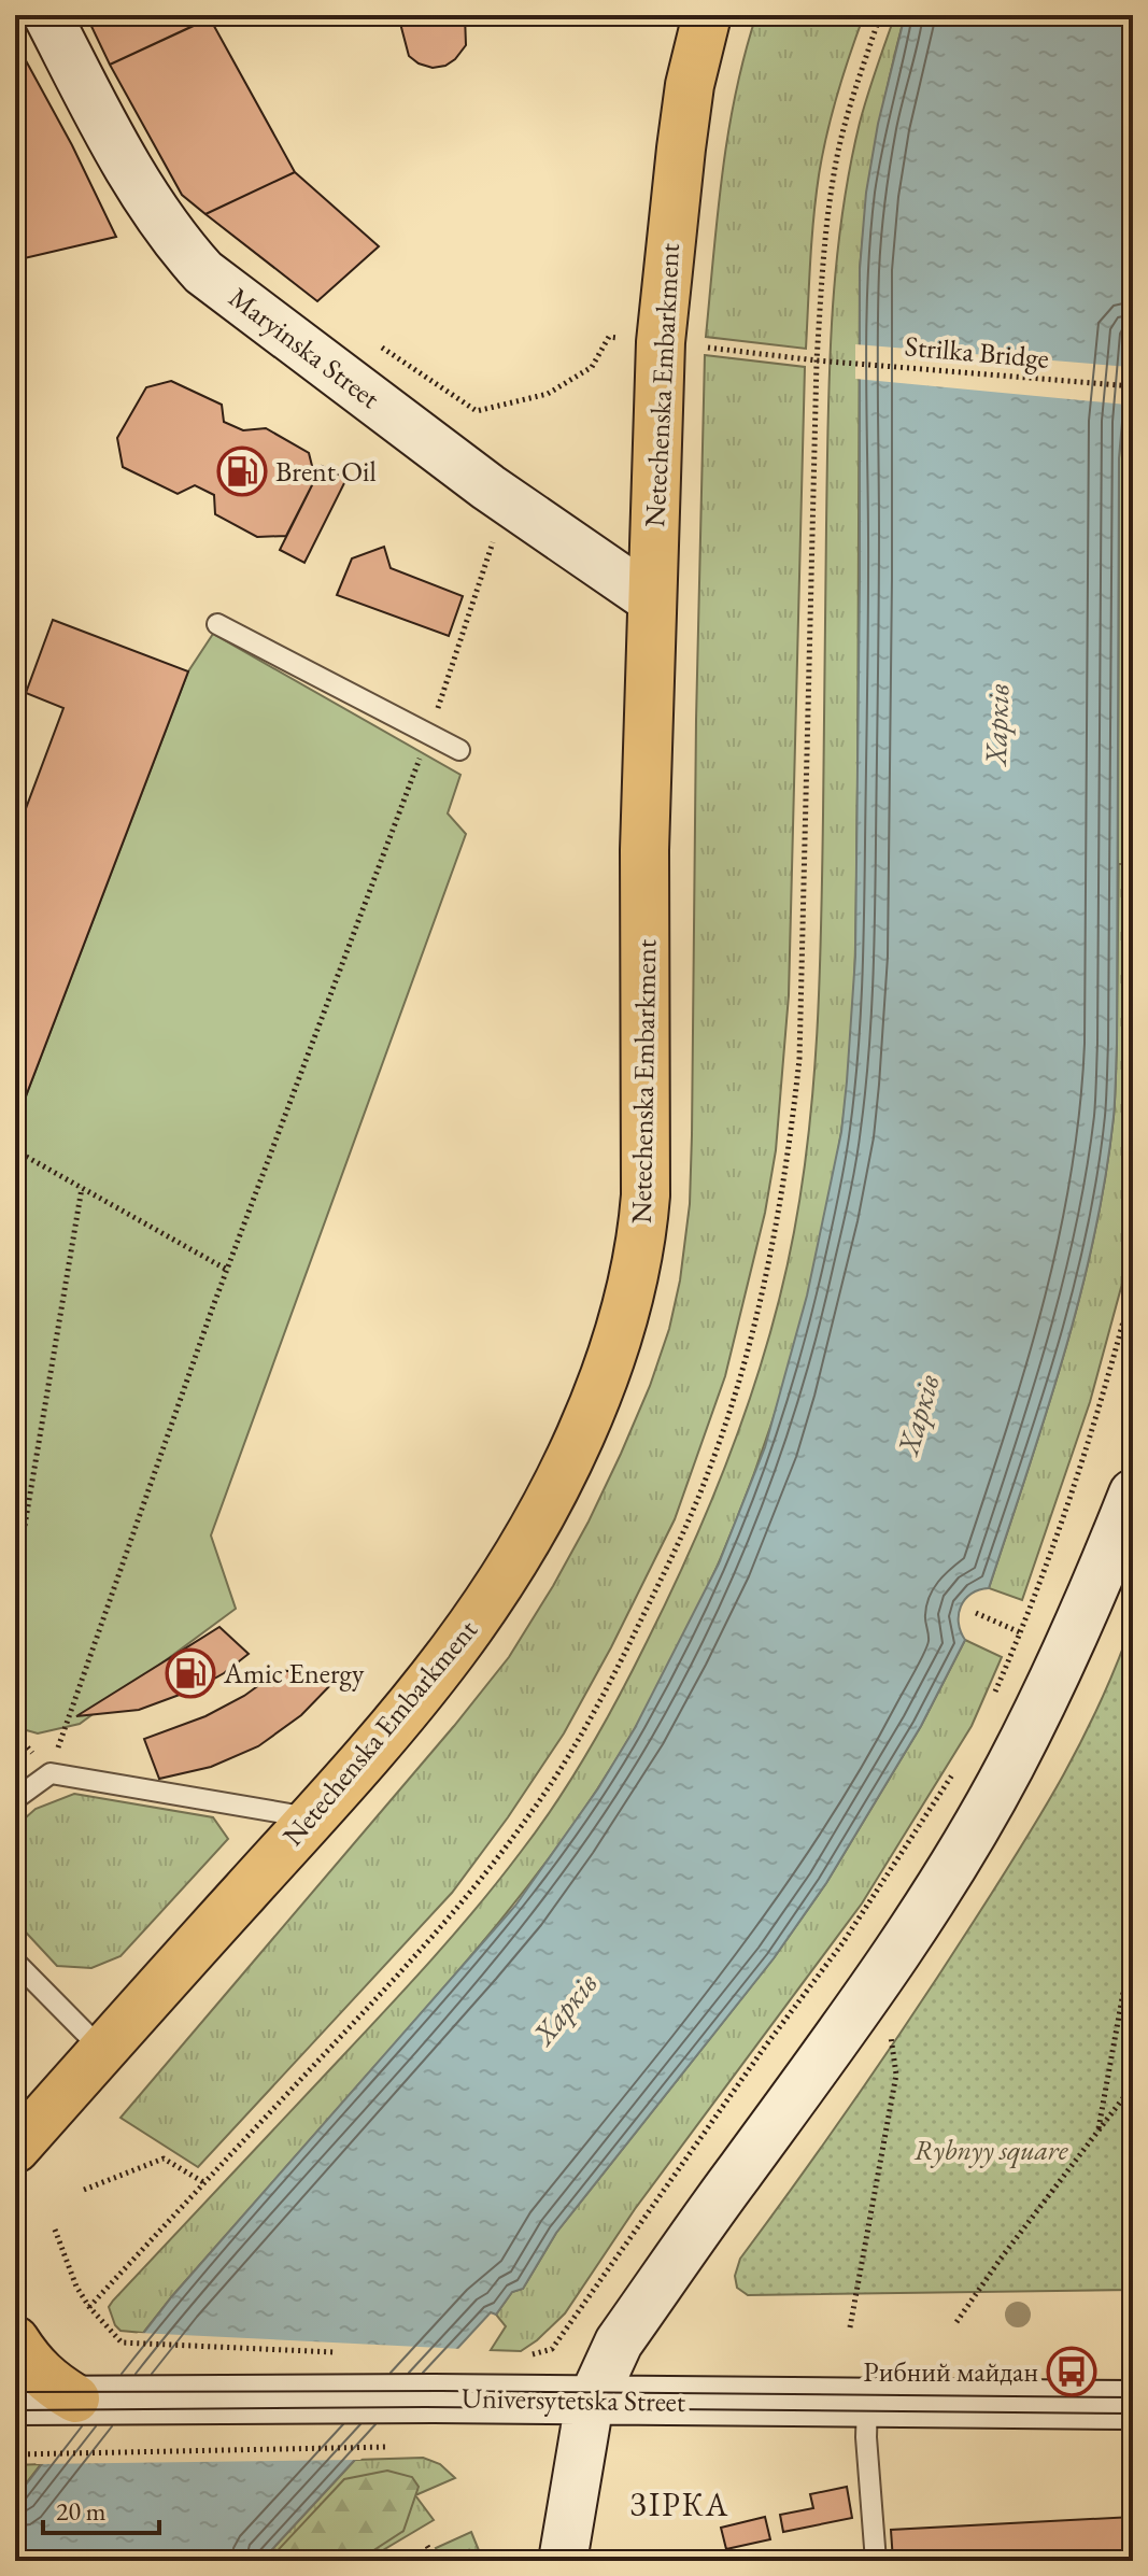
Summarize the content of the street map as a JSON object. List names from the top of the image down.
{
  "streets": {
    "main road": ["Maryinska Street", "Netechenska Embarkment", "Universytetska Street"],
    "path": ["Strilka Bridge"]
  },
  "crossings": [
    ["Maryinska Street", "Netechenska Embarkment"]
  ],
  "districts": ["ЗІРКА"],
  "water": ["Харків"],
  "parks": ["Rybnyy square"],
  "places": {
    "fuel station": ["Brent Oil", "Amic Energy"],
    "bus stop": ["Рибний майдан"]
  },
  "scale_bar": "20 m"
}
